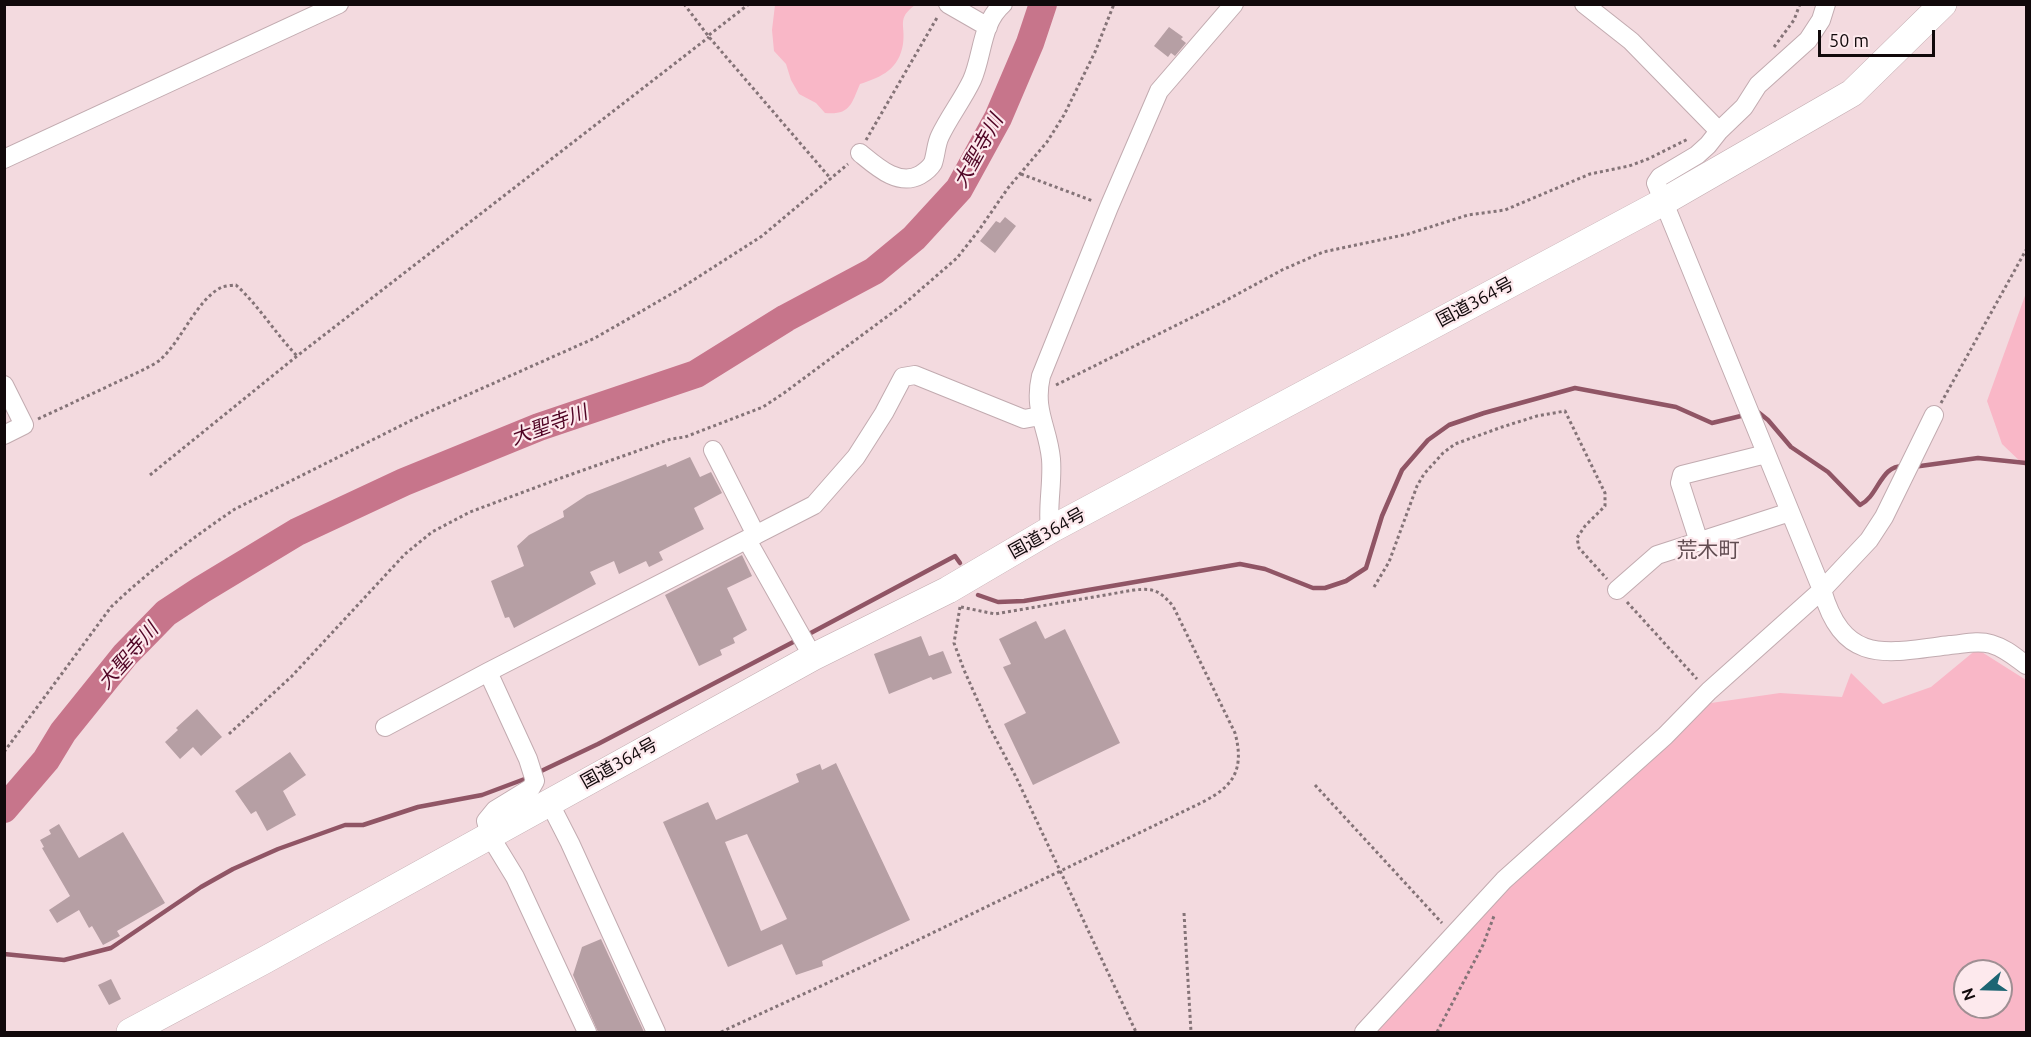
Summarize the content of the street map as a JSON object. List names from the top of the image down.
{
  "streets": {
    "highway": ["国道364号"]
  },
  "districts": ["荒木町"],
  "water": ["大聖寺川"],
  "scale_bar": "50 m",
  "north": "left"
}
